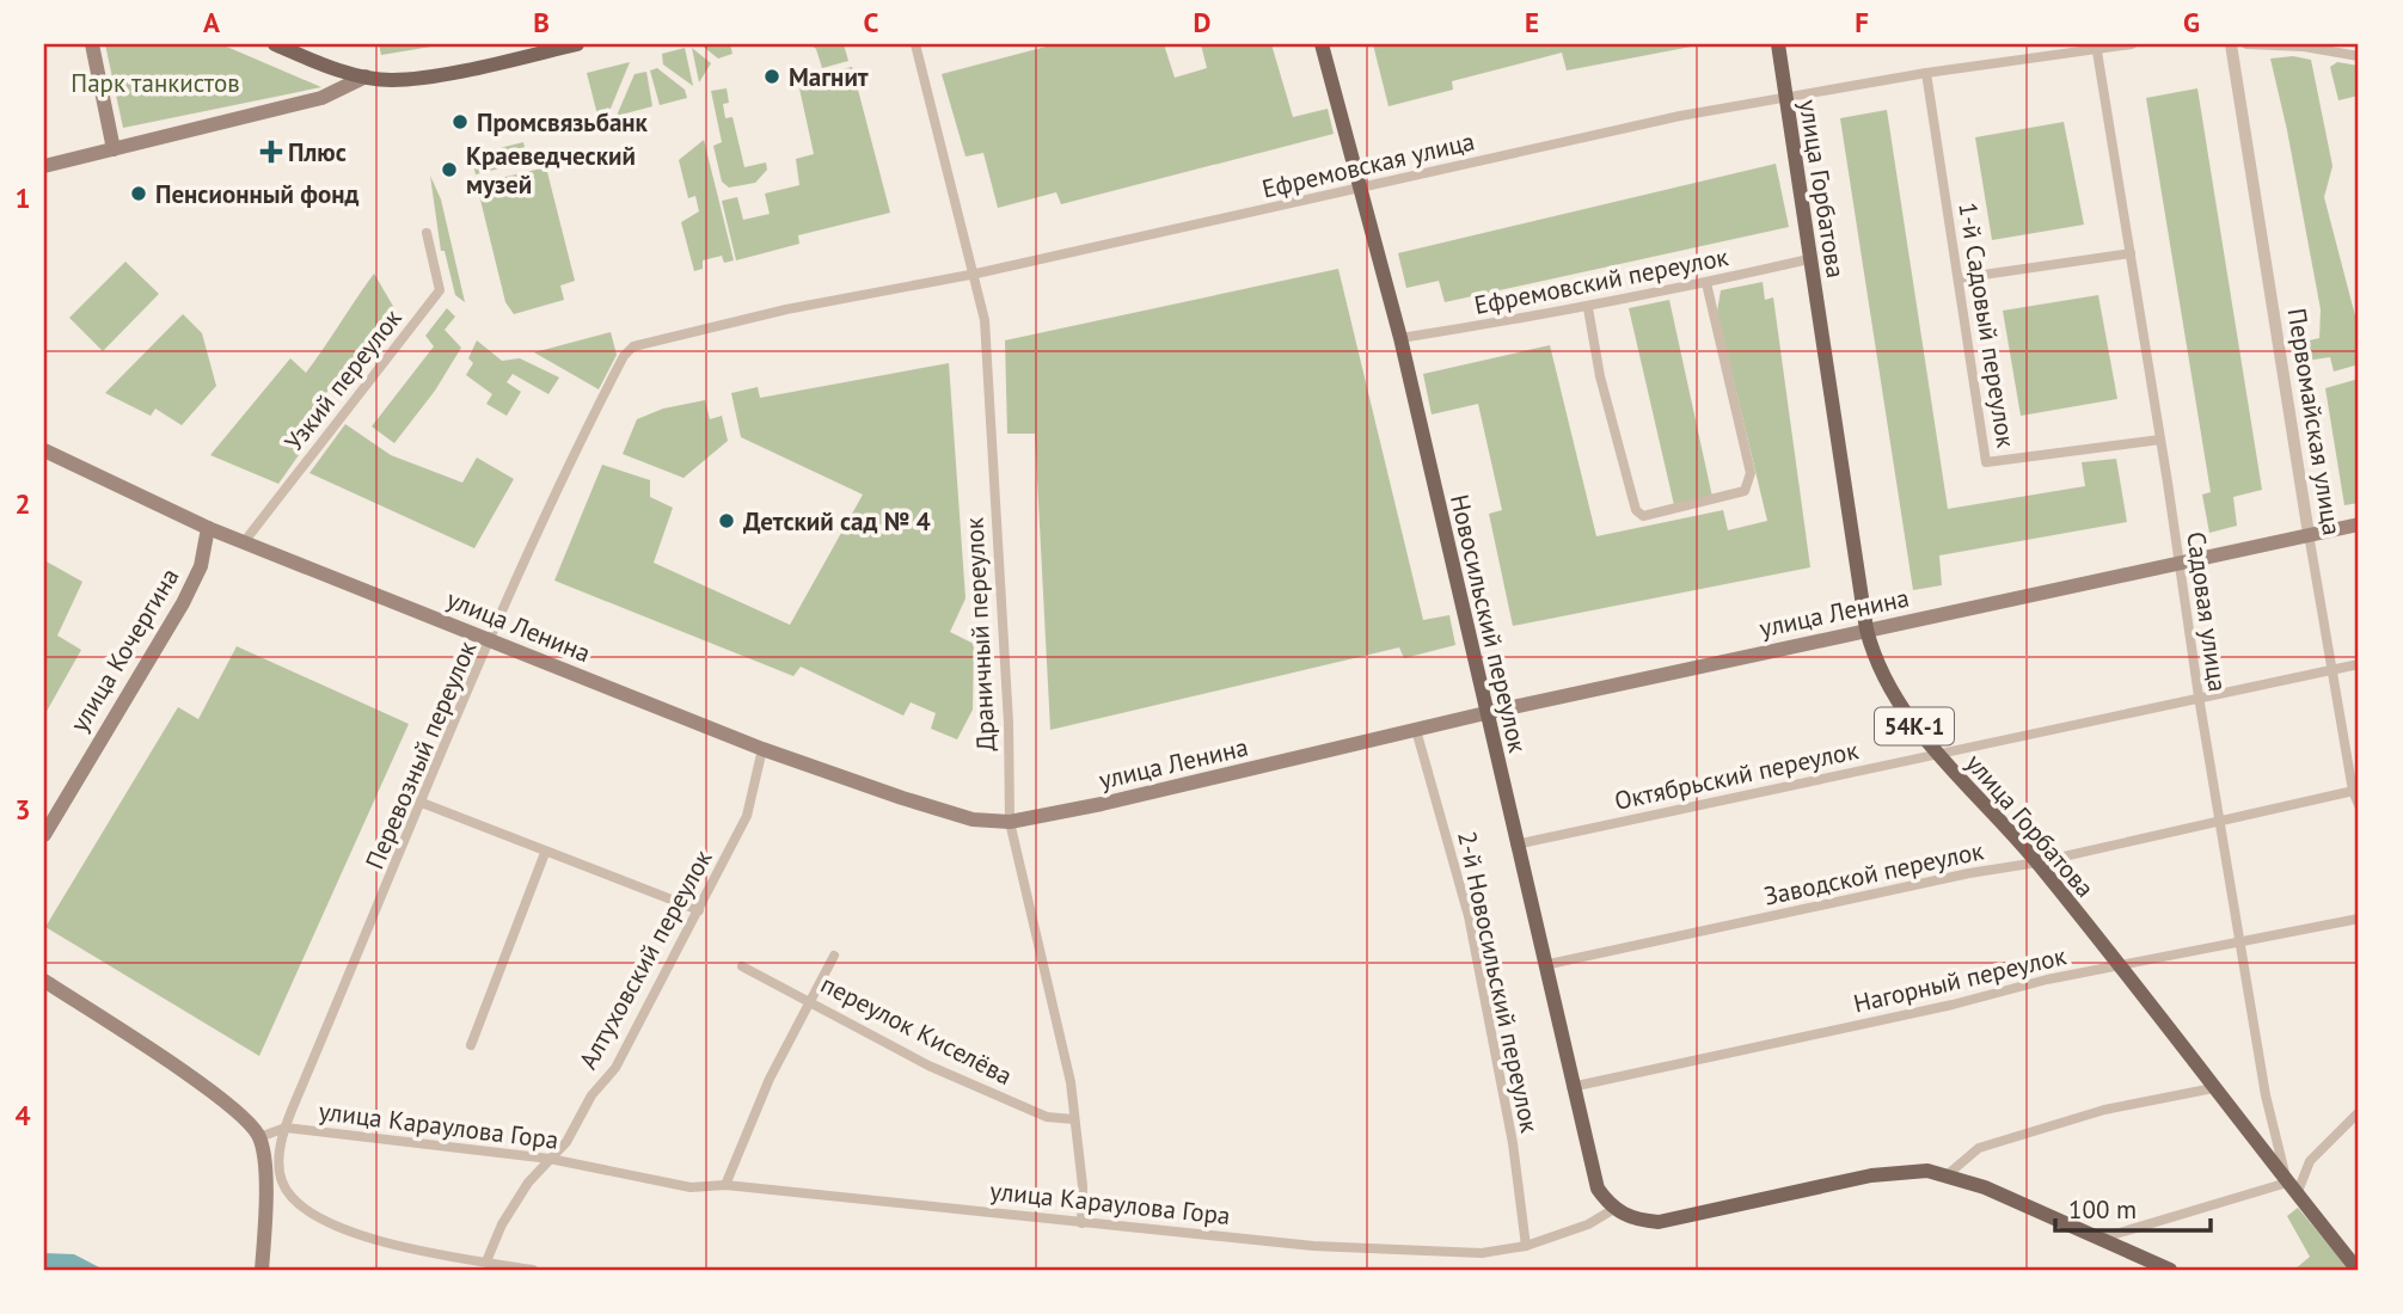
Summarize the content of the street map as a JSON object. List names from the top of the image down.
{
  "streets": {
    "main road": [
      "улица Горбатова",
      "улица Ленина",
      "Новосильский переулок",
      "улица Кочергина",
      "54К-1"
    ],
    "street": [
      "Ефремовская улица",
      "Ефремовский переулок",
      "1-й Садовый переулок",
      "Узкий переулок",
      "Первомайская улица",
      "Садовая улица",
      "Драничный переулок",
      "Перевозный переулок",
      "Октябрьский переулок",
      "Заводской переулок",
      "Алтуховский переулок",
      "Нагорный переулок",
      "2-й Новосильский переулок",
      "переулок Киселёва",
      "улица Караулова Гора"
    ]
  },
  "crossings": [
    ["Ефремовская улица", "улица Горбатова"],
    ["Ефремовская улица", "1-й Садовый переулок"],
    ["Ефремовская улица", "Садовая улица"],
    ["Ефремовская улица", "Новосильский переулок"],
    ["Ефремовская улица", "Драничный переулок"],
    ["Ефремовская улица", "Перевозный переулок"],
    ["улица Горбатова", "Ефремовский переулок"],
    ["улица Горбатова", "Садовая улица"],
    ["улица Горбатова", "улица Ленина"],
    ["улица Горбатова", "Октябрьский переулок"],
    ["улица Горбатова", "Заводской переулок"],
    ["улица Горбатова", "Нагорный переулок"],
    ["Ефремовский переулок", "Новосильский переулок"],
    ["1-й Садовый переулок", "Садовая улица"],
    ["Узкий переулок", "улица Ленина"],
    ["Первомайская улица", "улица Ленина"],
    ["Первомайская улица", "Октябрьский переулок"],
    ["Первомайская улица", "Заводской переулок"],
    ["Садовая улица", "улица Ленина"],
    ["Садовая улица", "Октябрьский переулок"],
    ["Садовая улица", "Заводской переулок"],
    ["Садовая улица", "Нагорный переулок"],
    ["улица Ленина", "Новосильский переулок"],
    ["улица Ленина", "Драничный переулок"],
    ["улица Ленина", "улица Кочергина"],
    ["улица Ленина", "Перевозный переулок"],
    ["улица Ленина", "Алтуховский переулок"],
    ["улица Ленина", "2-й Новосильский переулок"],
    ["Новосильский переулок", "Октябрьский переулок"],
    ["Новосильский переулок", "Заводской переулок"],
    ["Новосильский переулок", "Нагорный переулок"],
    ["Новосильский переулок", "улица Караулова Гора"],
    ["Драничный переулок", "переулок Киселёва"],
    ["Драничный переулок", "улица Караулова Гора"],
    ["Перевозный переулок", "Алтуховский переулок"],
    ["Перевозный переулок", "улица Караулова Гора"],
    ["Алтуховский переулок", "улица Караулова Гора"],
    ["2-й Новосильский переулок", "улица Караулова Гора"]
  ],
  "parks": ["Парк танкистов"],
  "places": {
    "other": [
      "Магнит",
      "Промсвязьбанк",
      "Краеведческий музей",
      "Пенсионный фонд",
      "Детский сад № 4"
    ],
    "health": ["Плюс"]
  },
  "scale_bar": "100 m",
  "grid": {
    "columns": [
      "A",
      "B",
      "C",
      "D",
      "E",
      "F",
      "G"
    ],
    "rows": [
      "1",
      "2",
      "3",
      "4"
    ]
  }
}
